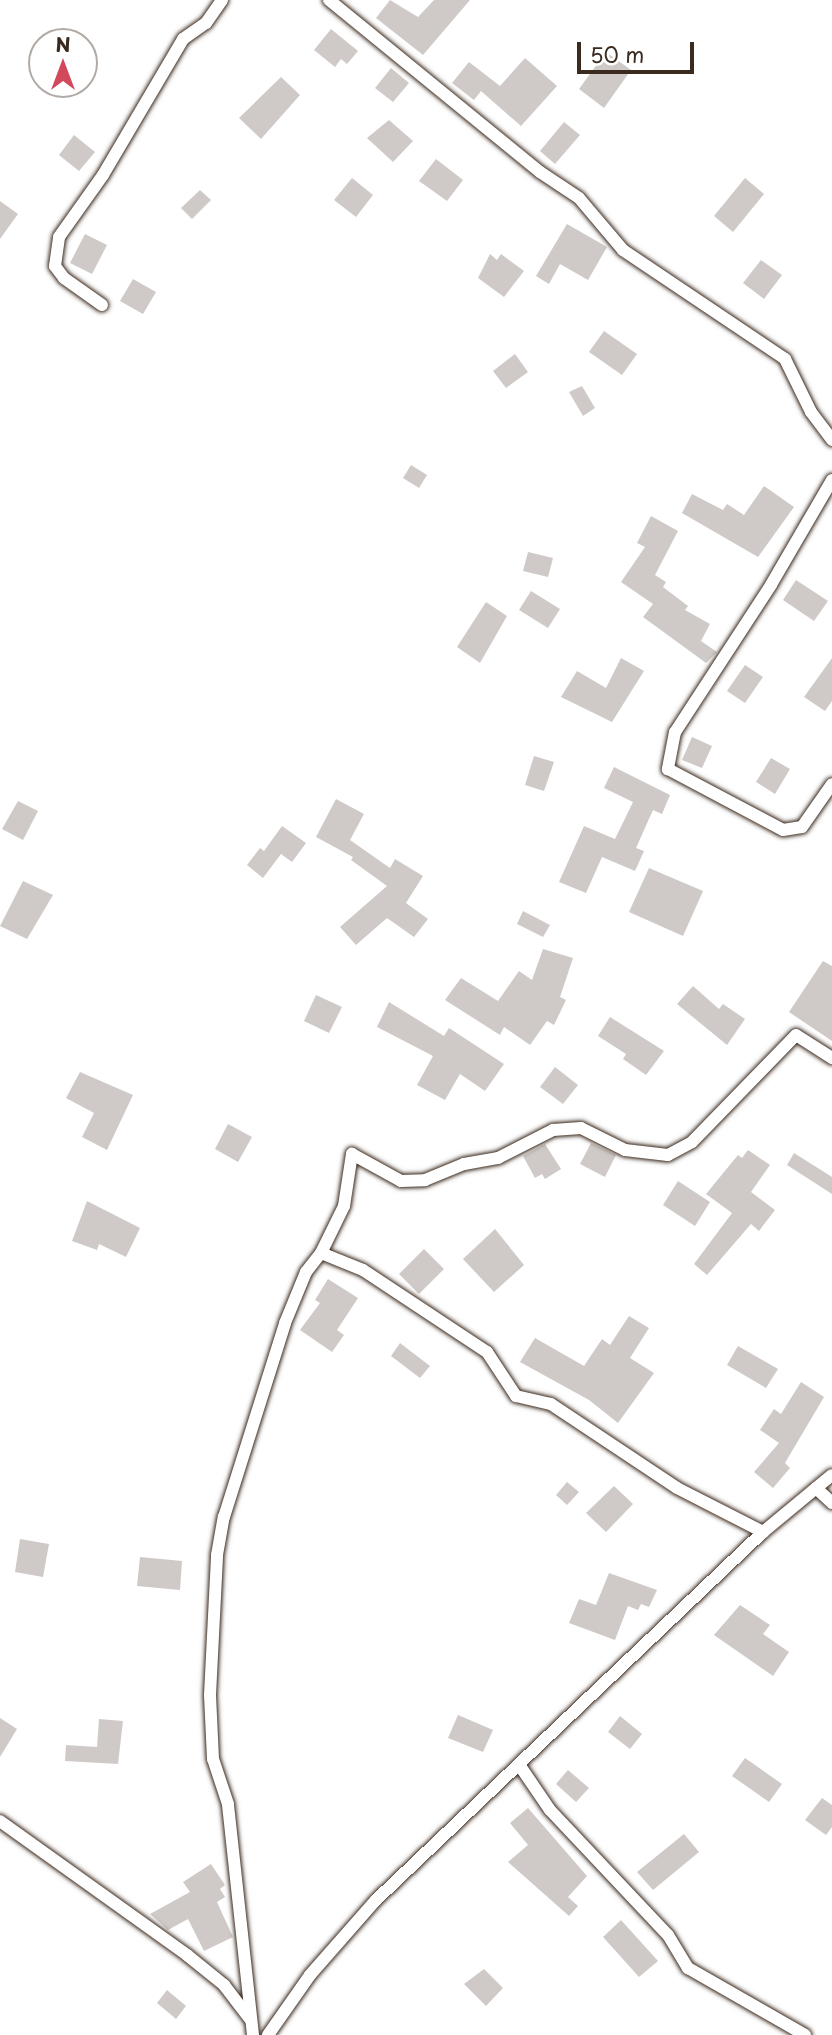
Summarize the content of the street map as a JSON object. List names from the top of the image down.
{
  "scale_bar": "50 m",
  "north": "top"
}
